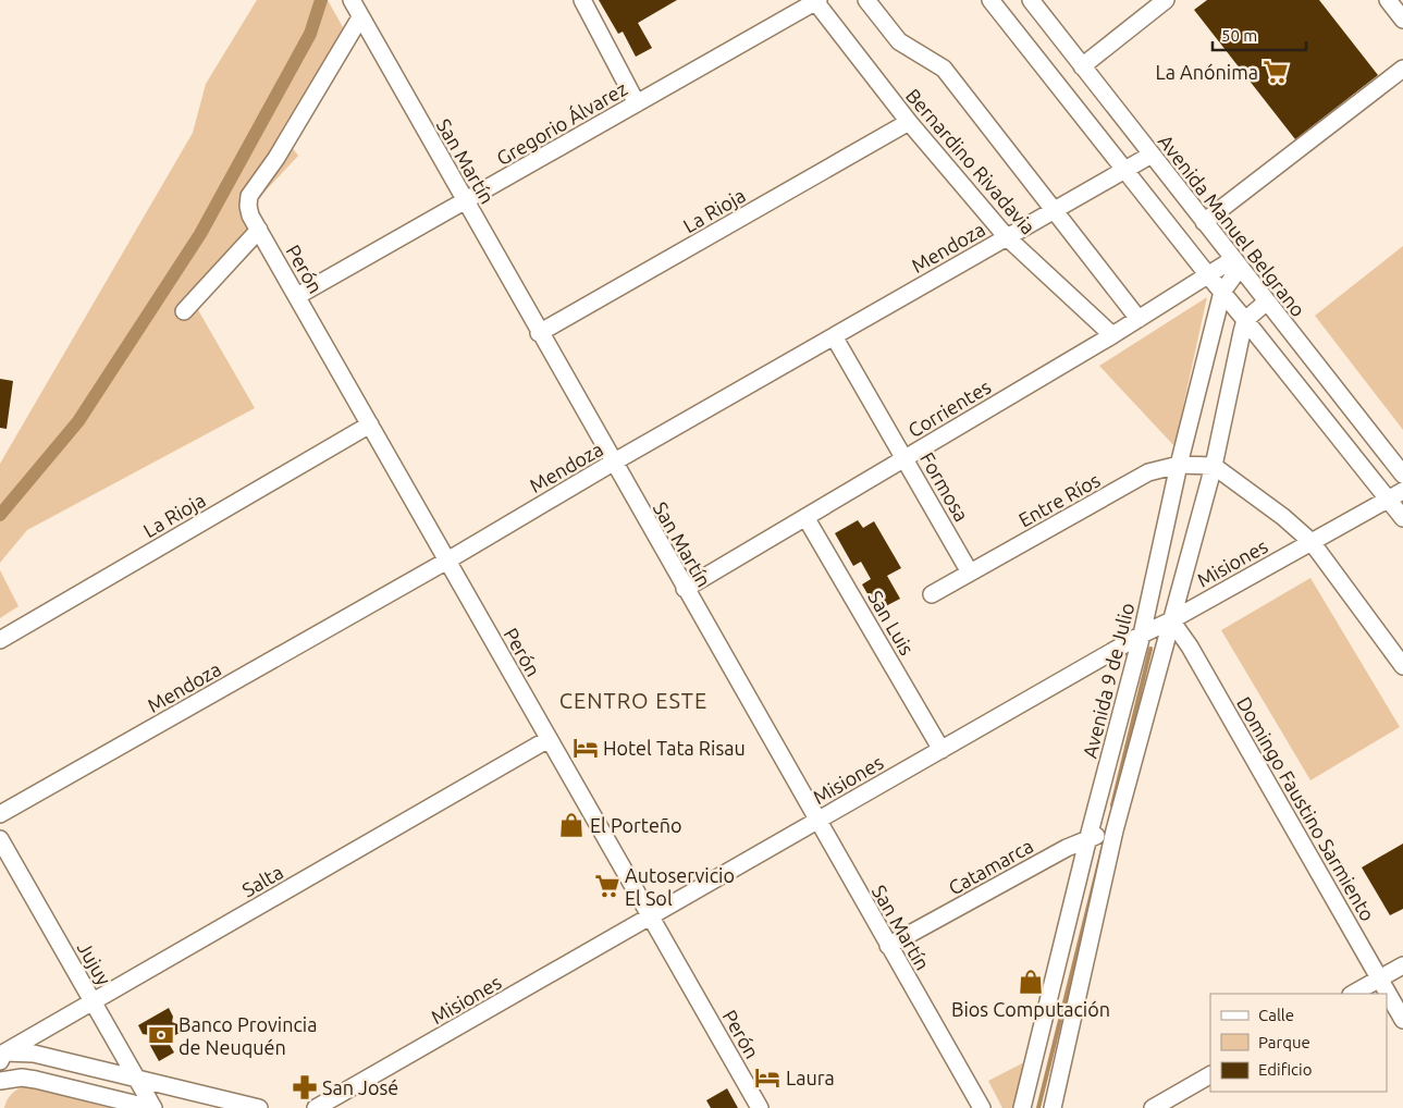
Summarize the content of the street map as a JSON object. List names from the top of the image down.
{
  "streets": {
    "street": [
      "Gregorio Álvarez",
      "San Martín",
      "Bernardino Rivadavia",
      "La Rioja",
      "Avenida Manuel Belgrano",
      "Mendoza",
      "Perón",
      "Corrientes",
      "Formosa",
      "Entre Ríos",
      "Misiones",
      "San Luis",
      "Avenida 9 de Julio",
      "Domingo Faustino Sarmiento",
      "Catamarca",
      "Salta",
      "Jujuy"
    ]
  },
  "crossings": [
    ["Gregorio Álvarez", "San Martín"],
    ["Gregorio Álvarez", "Bernardino Rivadavia"],
    ["Gregorio Álvarez", "Perón"],
    ["San Martín", "La Rioja"],
    ["San Martín", "Mendoza"],
    ["San Martín", "Perón"],
    ["San Martín", "Corrientes"],
    ["San Martín", "Misiones"],
    ["San Martín", "Catamarca"],
    ["Bernardino Rivadavia", "La Rioja"],
    ["Bernardino Rivadavia", "Mendoza"],
    ["Bernardino Rivadavia", "Corrientes"],
    ["La Rioja", "Perón"],
    ["Avenida Manuel Belgrano", "Mendoza"],
    ["Avenida Manuel Belgrano", "Corrientes"],
    ["Avenida Manuel Belgrano", "Avenida 9 de Julio"],
    ["Mendoza", "Perón"],
    ["Mendoza", "Formosa"],
    ["Perón", "Misiones"],
    ["Perón", "Salta"],
    ["Corrientes", "Formosa"],
    ["Corrientes", "San Luis"],
    ["Corrientes", "Avenida 9 de Julio"],
    ["Formosa", "Entre Ríos"],
    ["Entre Ríos", "Avenida 9 de Julio"],
    ["Misiones", "San Luis"],
    ["Misiones", "Avenida 9 de Julio"],
    ["Misiones", "Domingo Faustino Sarmiento"],
    ["Avenida 9 de Julio", "Catamarca"],
    ["Salta", "Jujuy"]
  ],
  "districts": ["CENTRO ESTE"],
  "places": {
    "supermarket": ["La Anónima", "Autoservicio El Sol"],
    "hotel": ["Hotel Tata Risau", "Laura"],
    "shop": ["El Porteño", "Bios Computación"],
    "bank": ["Banco Provincia de Neuquén"],
    "pharmacy": ["San José"]
  },
  "legend": ["Calle", "Parque", "Edificio"],
  "scale_bar": "50 m"
}
